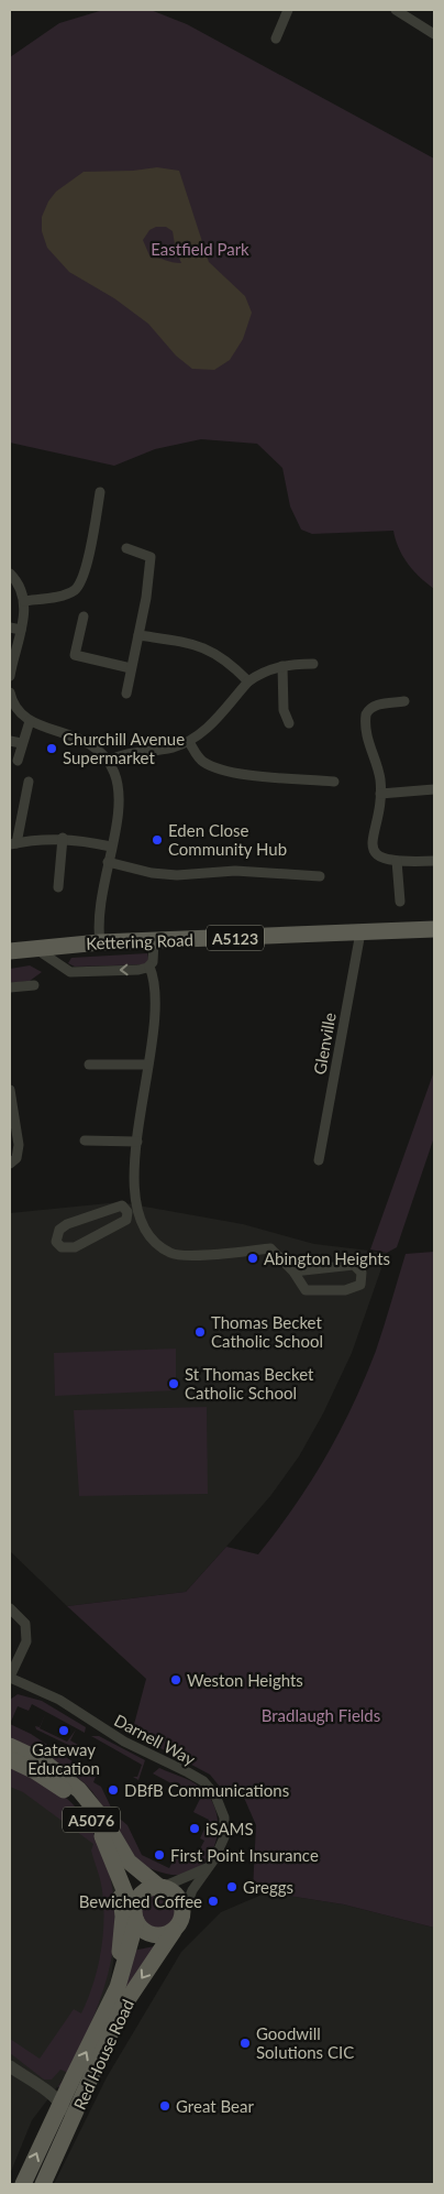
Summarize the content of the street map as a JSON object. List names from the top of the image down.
{
  "streets": {
    "main road": [
      "A5123",
      "Kettering Road",
      "A5076",
      "Red House Road"
    ],
    "street": ["Glenville", "Darnell Way"]
  },
  "crossings": [
    ["Kettering Road", "Glenville"],
    ["Darnell Way", "A5076"],
    ["Darnell Way", "Red House Road"],
    ["A5076", "Red House Road"]
  ],
  "parks": ["Eastfield Park", "Bradlaugh Fields"],
  "places": [
    "Churchill Avenue Supermarket",
    "Eden Close Community Hub",
    "Abington Heights",
    "Thomas Becket Catholic School",
    "St Thomas Becket Catholic School",
    "Weston Heights",
    "Gateway Education",
    "DBfB Communications",
    "iSAMS",
    "First Point Insurance",
    "Greggs",
    "Bewiched Coffee",
    "Goodwill Solutions CIC",
    "Great Bear"
  ]
}
